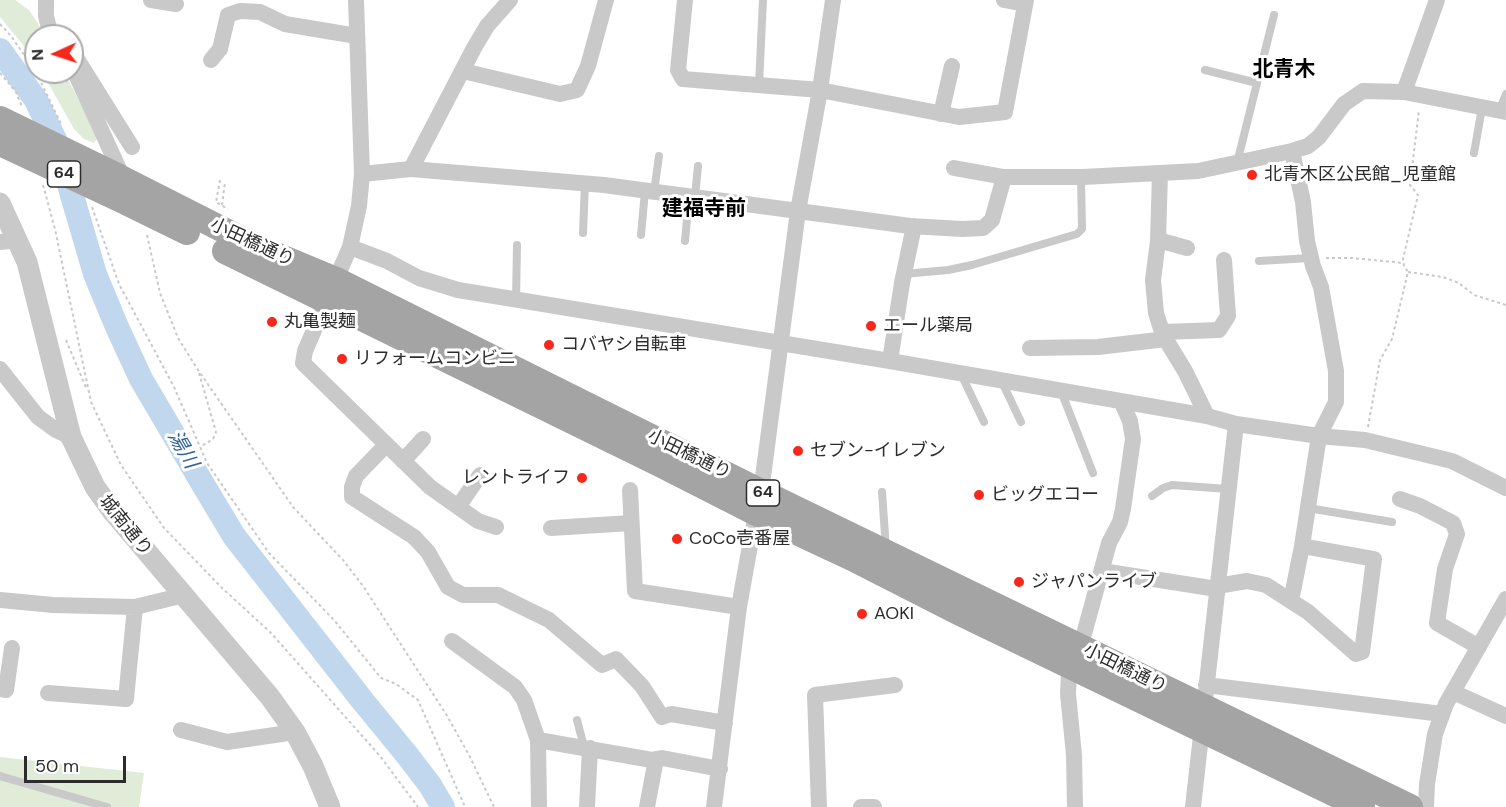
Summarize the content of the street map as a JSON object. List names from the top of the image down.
{
  "streets": {
    "main road": ["64", "小田橋通り"],
    "street": ["城南通り"]
  },
  "districts": ["北青木", "建福寺前"],
  "water": ["湯川"],
  "places": [
    "北青木区公民館_児童館",
    "丸亀製麺",
    "エール薬局",
    "コバヤシ自転車",
    "リフォームコンビニ",
    "セブン-イレブン",
    "レントライフ",
    "ビッグエコー",
    "CoCo壱番屋",
    "ジャパンライブ",
    "AOKI"
  ],
  "scale_bar": "50 m",
  "north": "left"
}
